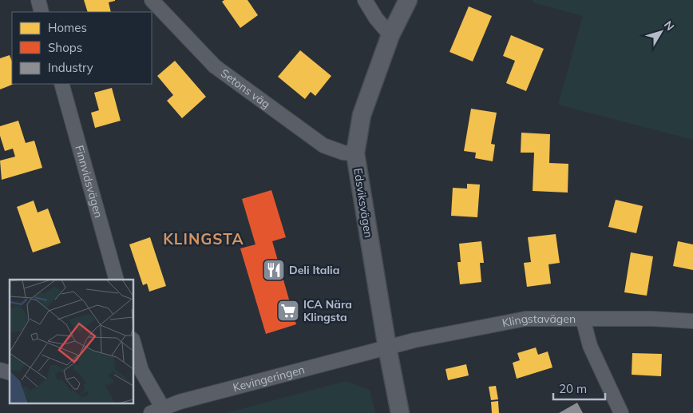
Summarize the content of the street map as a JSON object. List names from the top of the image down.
{
  "streets": {
    "street": [
      "Setons väg",
      "Finnvidsvägen",
      "Edsviksvägen",
      "Klingstavägen",
      "Kevingeringen"
    ]
  },
  "crossings": [
    ["Setons väg", "Edsviksvägen"],
    ["Edsviksvägen", "Klingstavägen"],
    ["Edsviksvägen", "Kevingeringen"],
    ["Klingstavägen", "Kevingeringen"]
  ],
  "districts": ["KLINGSTA"],
  "places": {
    "restaurant": ["Deli Italia"],
    "supermarket": ["ICA Nära Klingsta"]
  },
  "legend": ["Homes", "Shops", "Industry"],
  "scale_bar": "20 m",
  "north": "top right"
}
